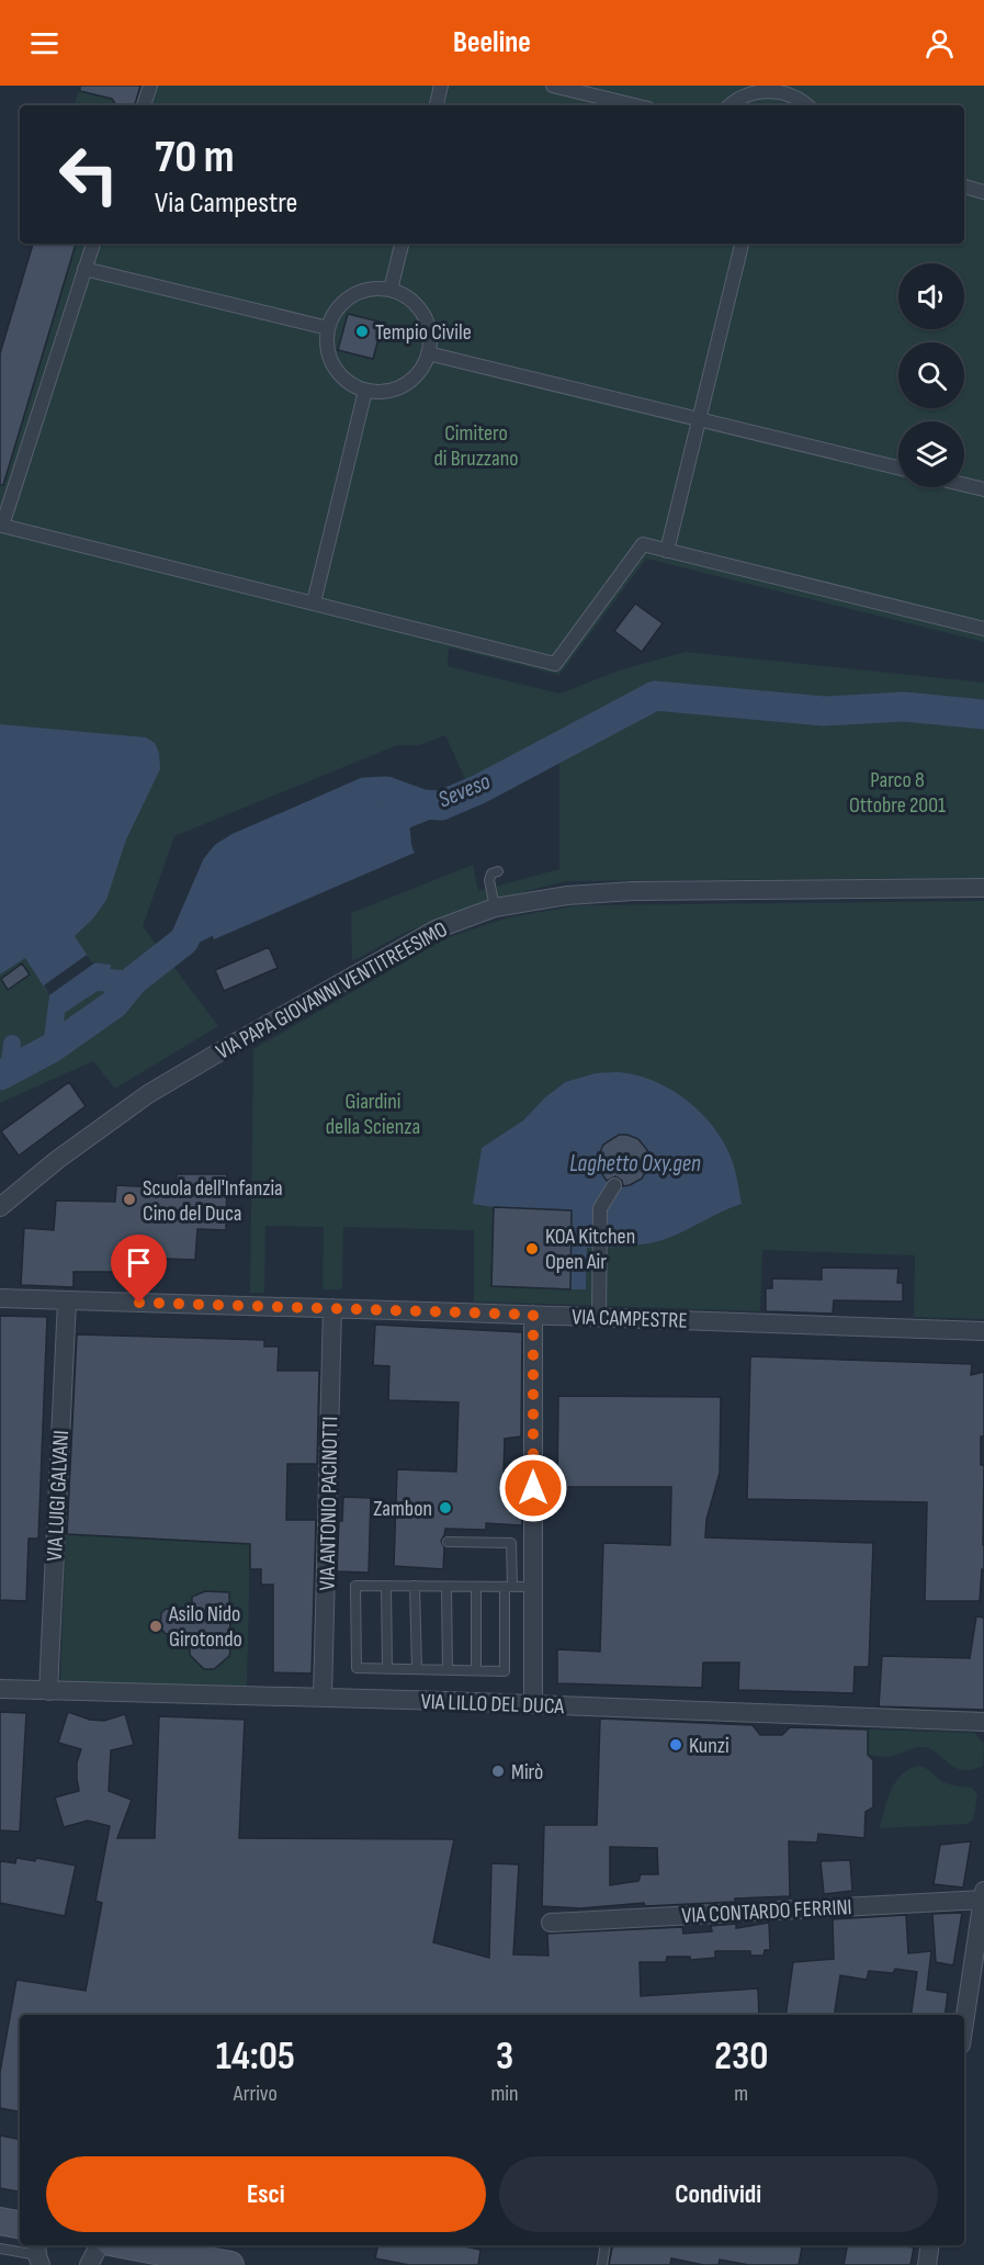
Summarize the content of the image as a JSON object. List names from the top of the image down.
{
  "streets": {
    "street": [
      "VIA PAPA GIOVANNI VENTITREESIMO",
      "VIA CAMPESTRE",
      "VIA LUIGI GALVANI",
      "VIA ANTONIO PACINOTTI",
      "VIA LILLO DEL DUCA",
      "VIA CONTARDO FERRINI"
    ]
  },
  "crossings": [
    ["VIA CAMPESTRE", "VIA LUIGI GALVANI"],
    ["VIA CAMPESTRE", "VIA ANTONIO PACINOTTI"],
    ["VIA LUIGI GALVANI", "VIA LILLO DEL DUCA"],
    ["VIA ANTONIO PACINOTTI", "VIA LILLO DEL DUCA"]
  ],
  "water": ["Seveso", "Laghetto Oxy.gen"],
  "parks": ["Cimitero di Bruzzano", "Parco 8 Ottobre 2001", "Giardini della Scienza"],
  "places": [
    "Tempio Civile",
    "Scuola dell'Infanzia Cino del Duca",
    "KOA Kitchen Open Air",
    "Zambon",
    "Asilo Nido Girotondo",
    "Kunzi",
    "Mirò"
  ],
  "page": {
    "header": "Beeline",
    "turn": ["70 m", "Via Campestre"],
    "eta": [
      "14:05",
      "Arrivo",
      "3",
      "min",
      "230",
      "m"
    ],
    "buttons": ["Esci", "Condividi"]
  }
}
